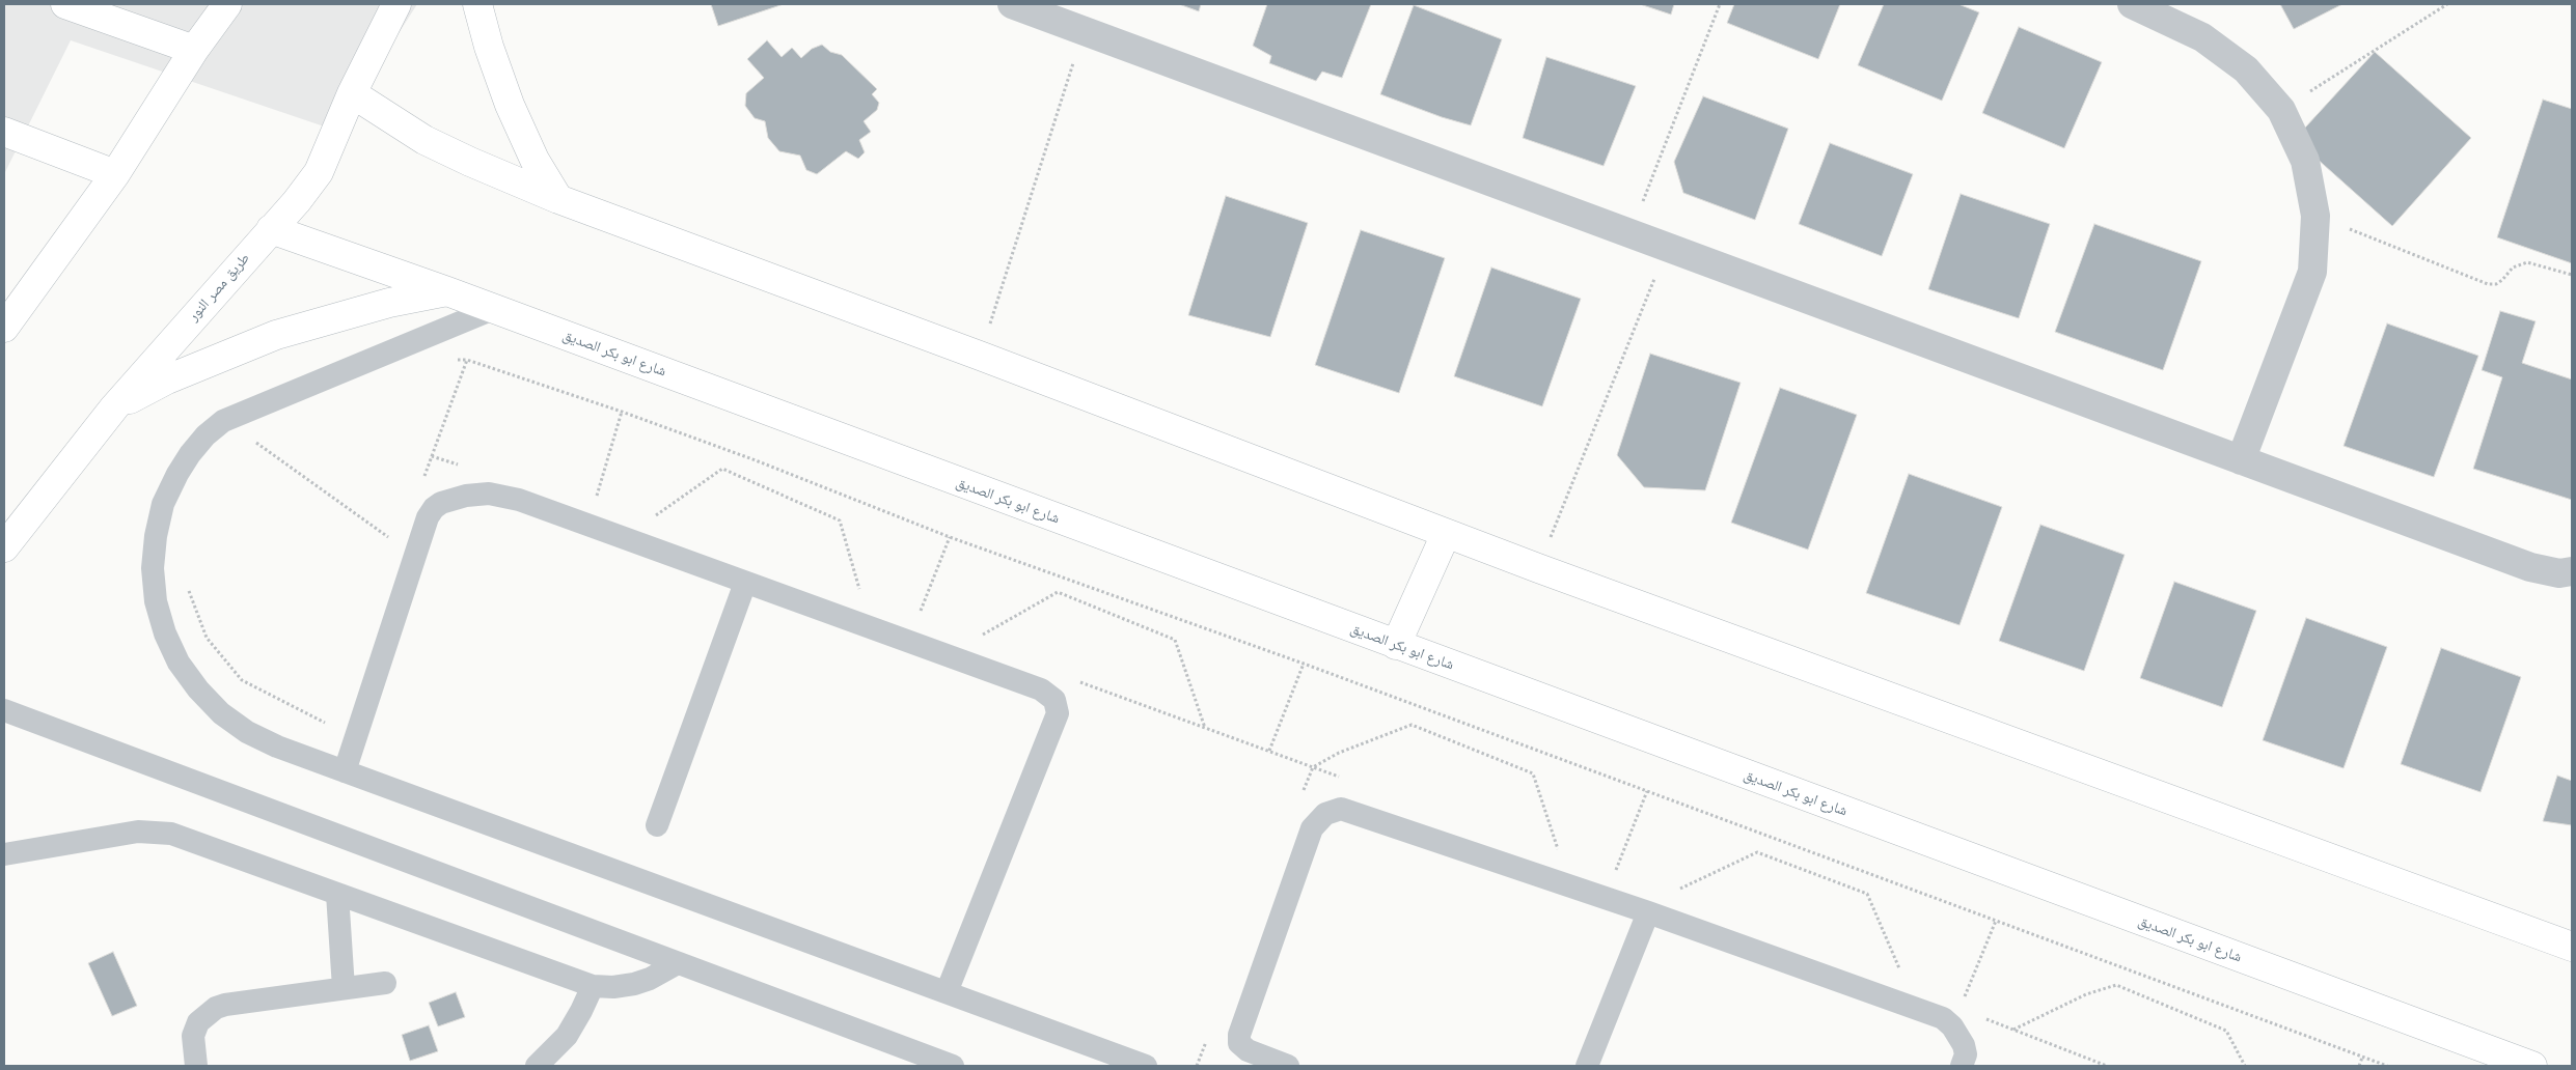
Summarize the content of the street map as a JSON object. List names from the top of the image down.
{
  "streets": {
    "main road": ["طريق مصر النور", "شارع ابو بكر الصديق"]
  },
  "crossings": [
    ["طريق مصر النور", "شارع ابو بكر الصديق"]
  ]
}
